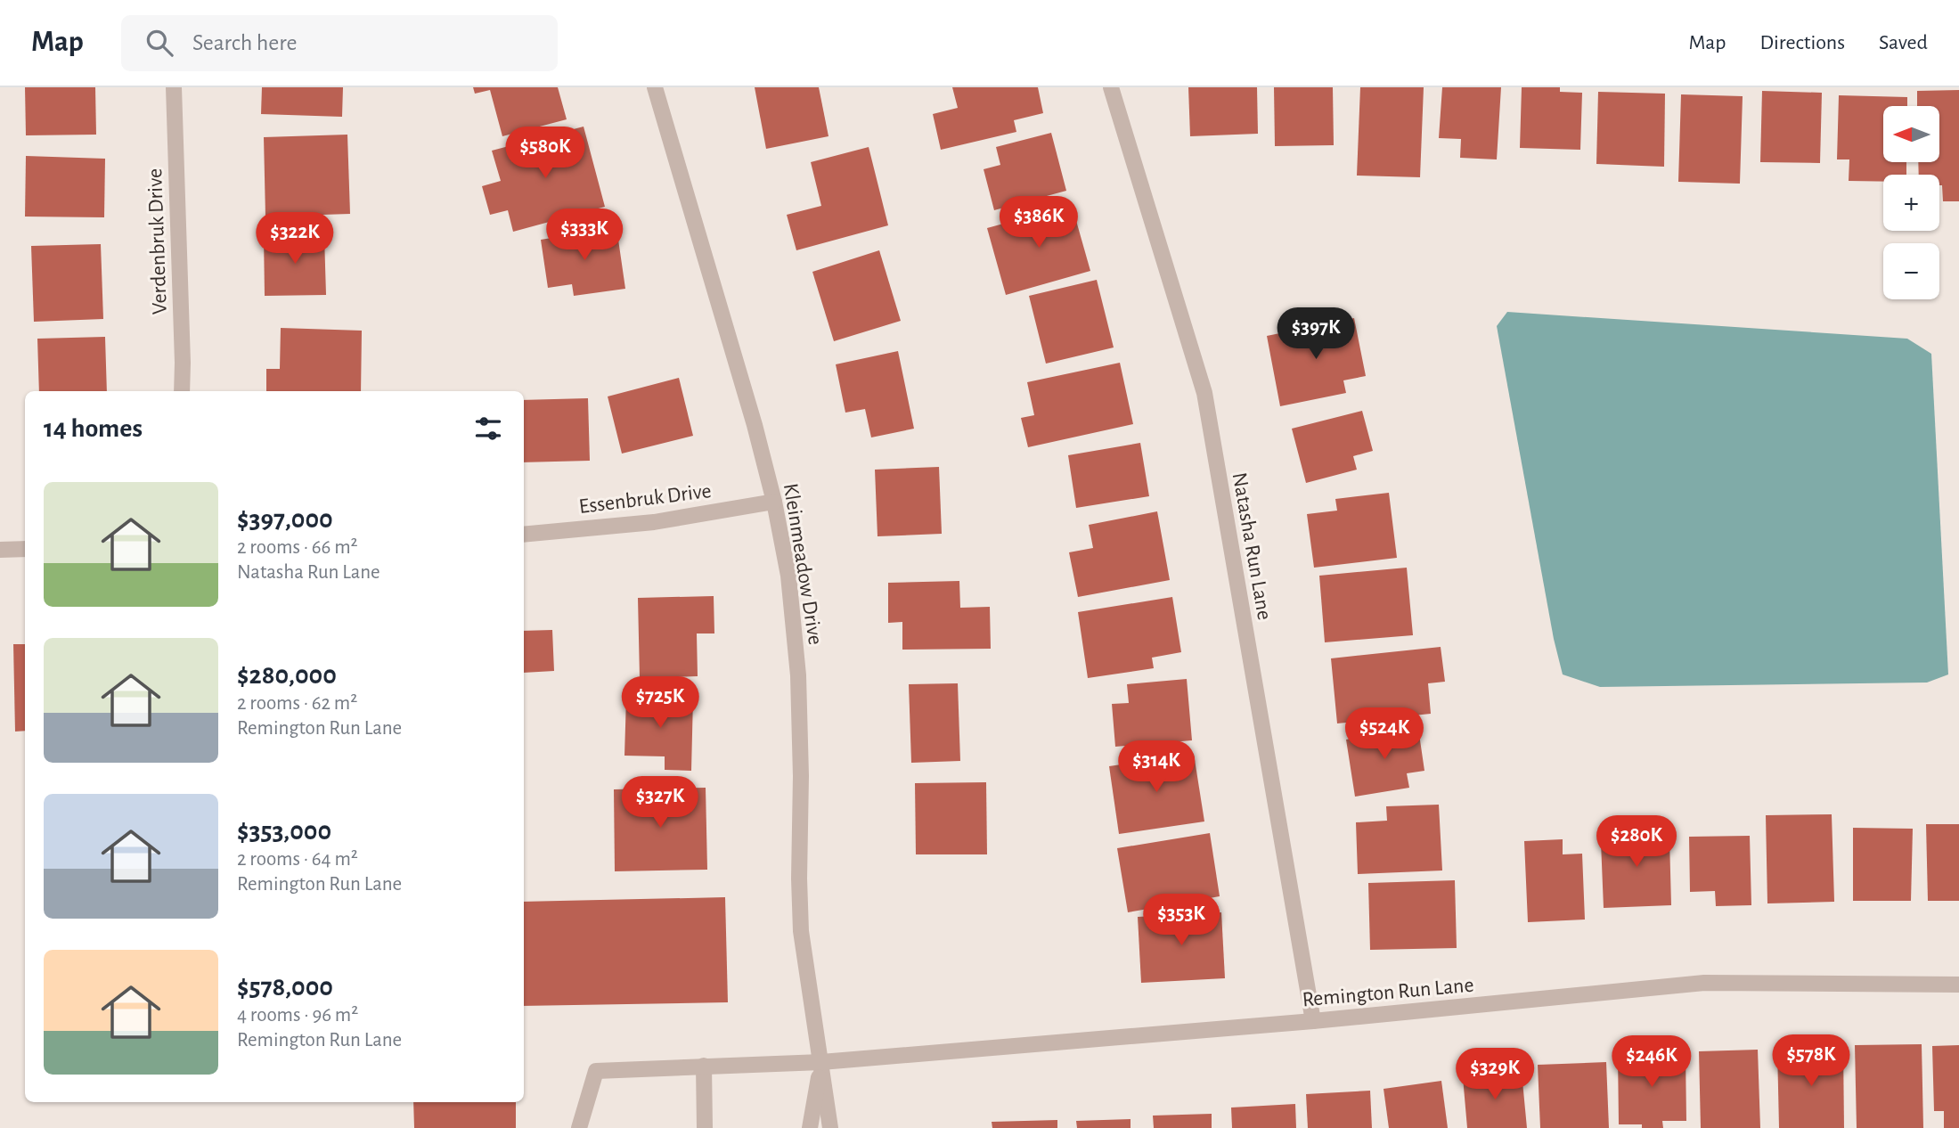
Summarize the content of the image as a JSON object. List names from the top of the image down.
{
  "streets": {
    "street": [
      "Verdenbruk Drive",
      "Essenbruk Drive",
      "Natasha Run Lane",
      "Kleinmeadow Drive",
      "Remington Run Lane"
    ]
  },
  "crossings": [
    ["Essenbruk Drive", "Kleinmeadow Drive"],
    ["Natasha Run Lane", "Remington Run Lane"],
    ["Kleinmeadow Drive", "Remington Run Lane"]
  ],
  "north": "left",
  "page": {
    "header": "Map",
    "search": "Search here",
    "nav": ["Map", "Directions", "Saved"],
    "map_buttons": ["+", "−"],
    "price": [
      "$580K",
      "$386K",
      "$333K",
      "$322K",
      "$397K",
      "$725K",
      "$524K",
      "$314K",
      "$327K",
      "$280K",
      "$353K",
      "$578K",
      "$246K",
      "$329K"
    ],
    "heading": "14 homes",
    "list": [
      {
        "name": "$397,000",
        "note": "2 rooms · 66 m² · Natasha Run Lane"
      },
      {
        "name": "$280,000",
        "note": "2 rooms · 62 m² · Remington Run Lane"
      },
      {
        "name": "$353,000",
        "note": "2 rooms · 64 m² · Remington Run Lane"
      },
      {
        "name": "$578,000",
        "note": "4 rooms · 96 m² · Remington Run Lane"
      }
    ]
  }
}
